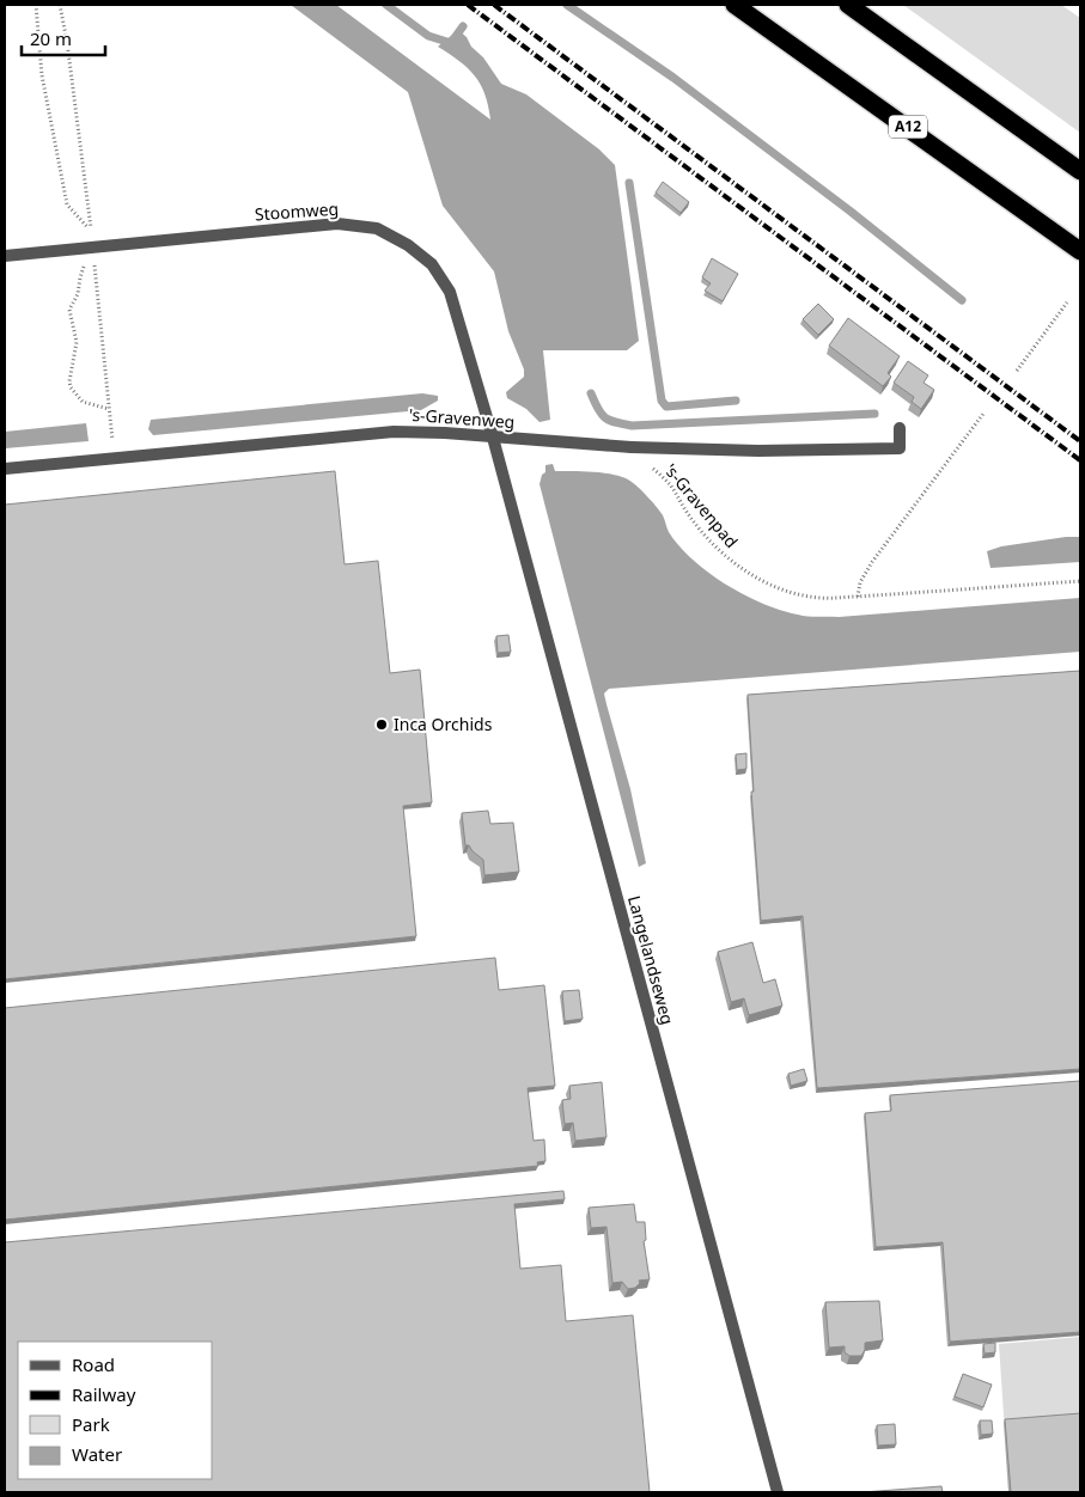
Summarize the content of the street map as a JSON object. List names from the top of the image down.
{
  "streets": {
    "highway": ["A12"],
    "street": ["Stoomweg", "'s-Gravenweg", "Langelandseweg"],
    "path": ["'s-Gravenpad"]
  },
  "crossings": [
    ["Stoomweg", "'s-Gravenweg"],
    ["Stoomweg", "Langelandseweg"],
    ["'s-Gravenweg", "'s-Gravenpad"],
    ["'s-Gravenweg", "Langelandseweg"]
  ],
  "places": ["Inca Orchids"],
  "legend": [
    "Road",
    "Railway",
    "Park",
    "Water"
  ],
  "scale_bar": "20 m"
}
